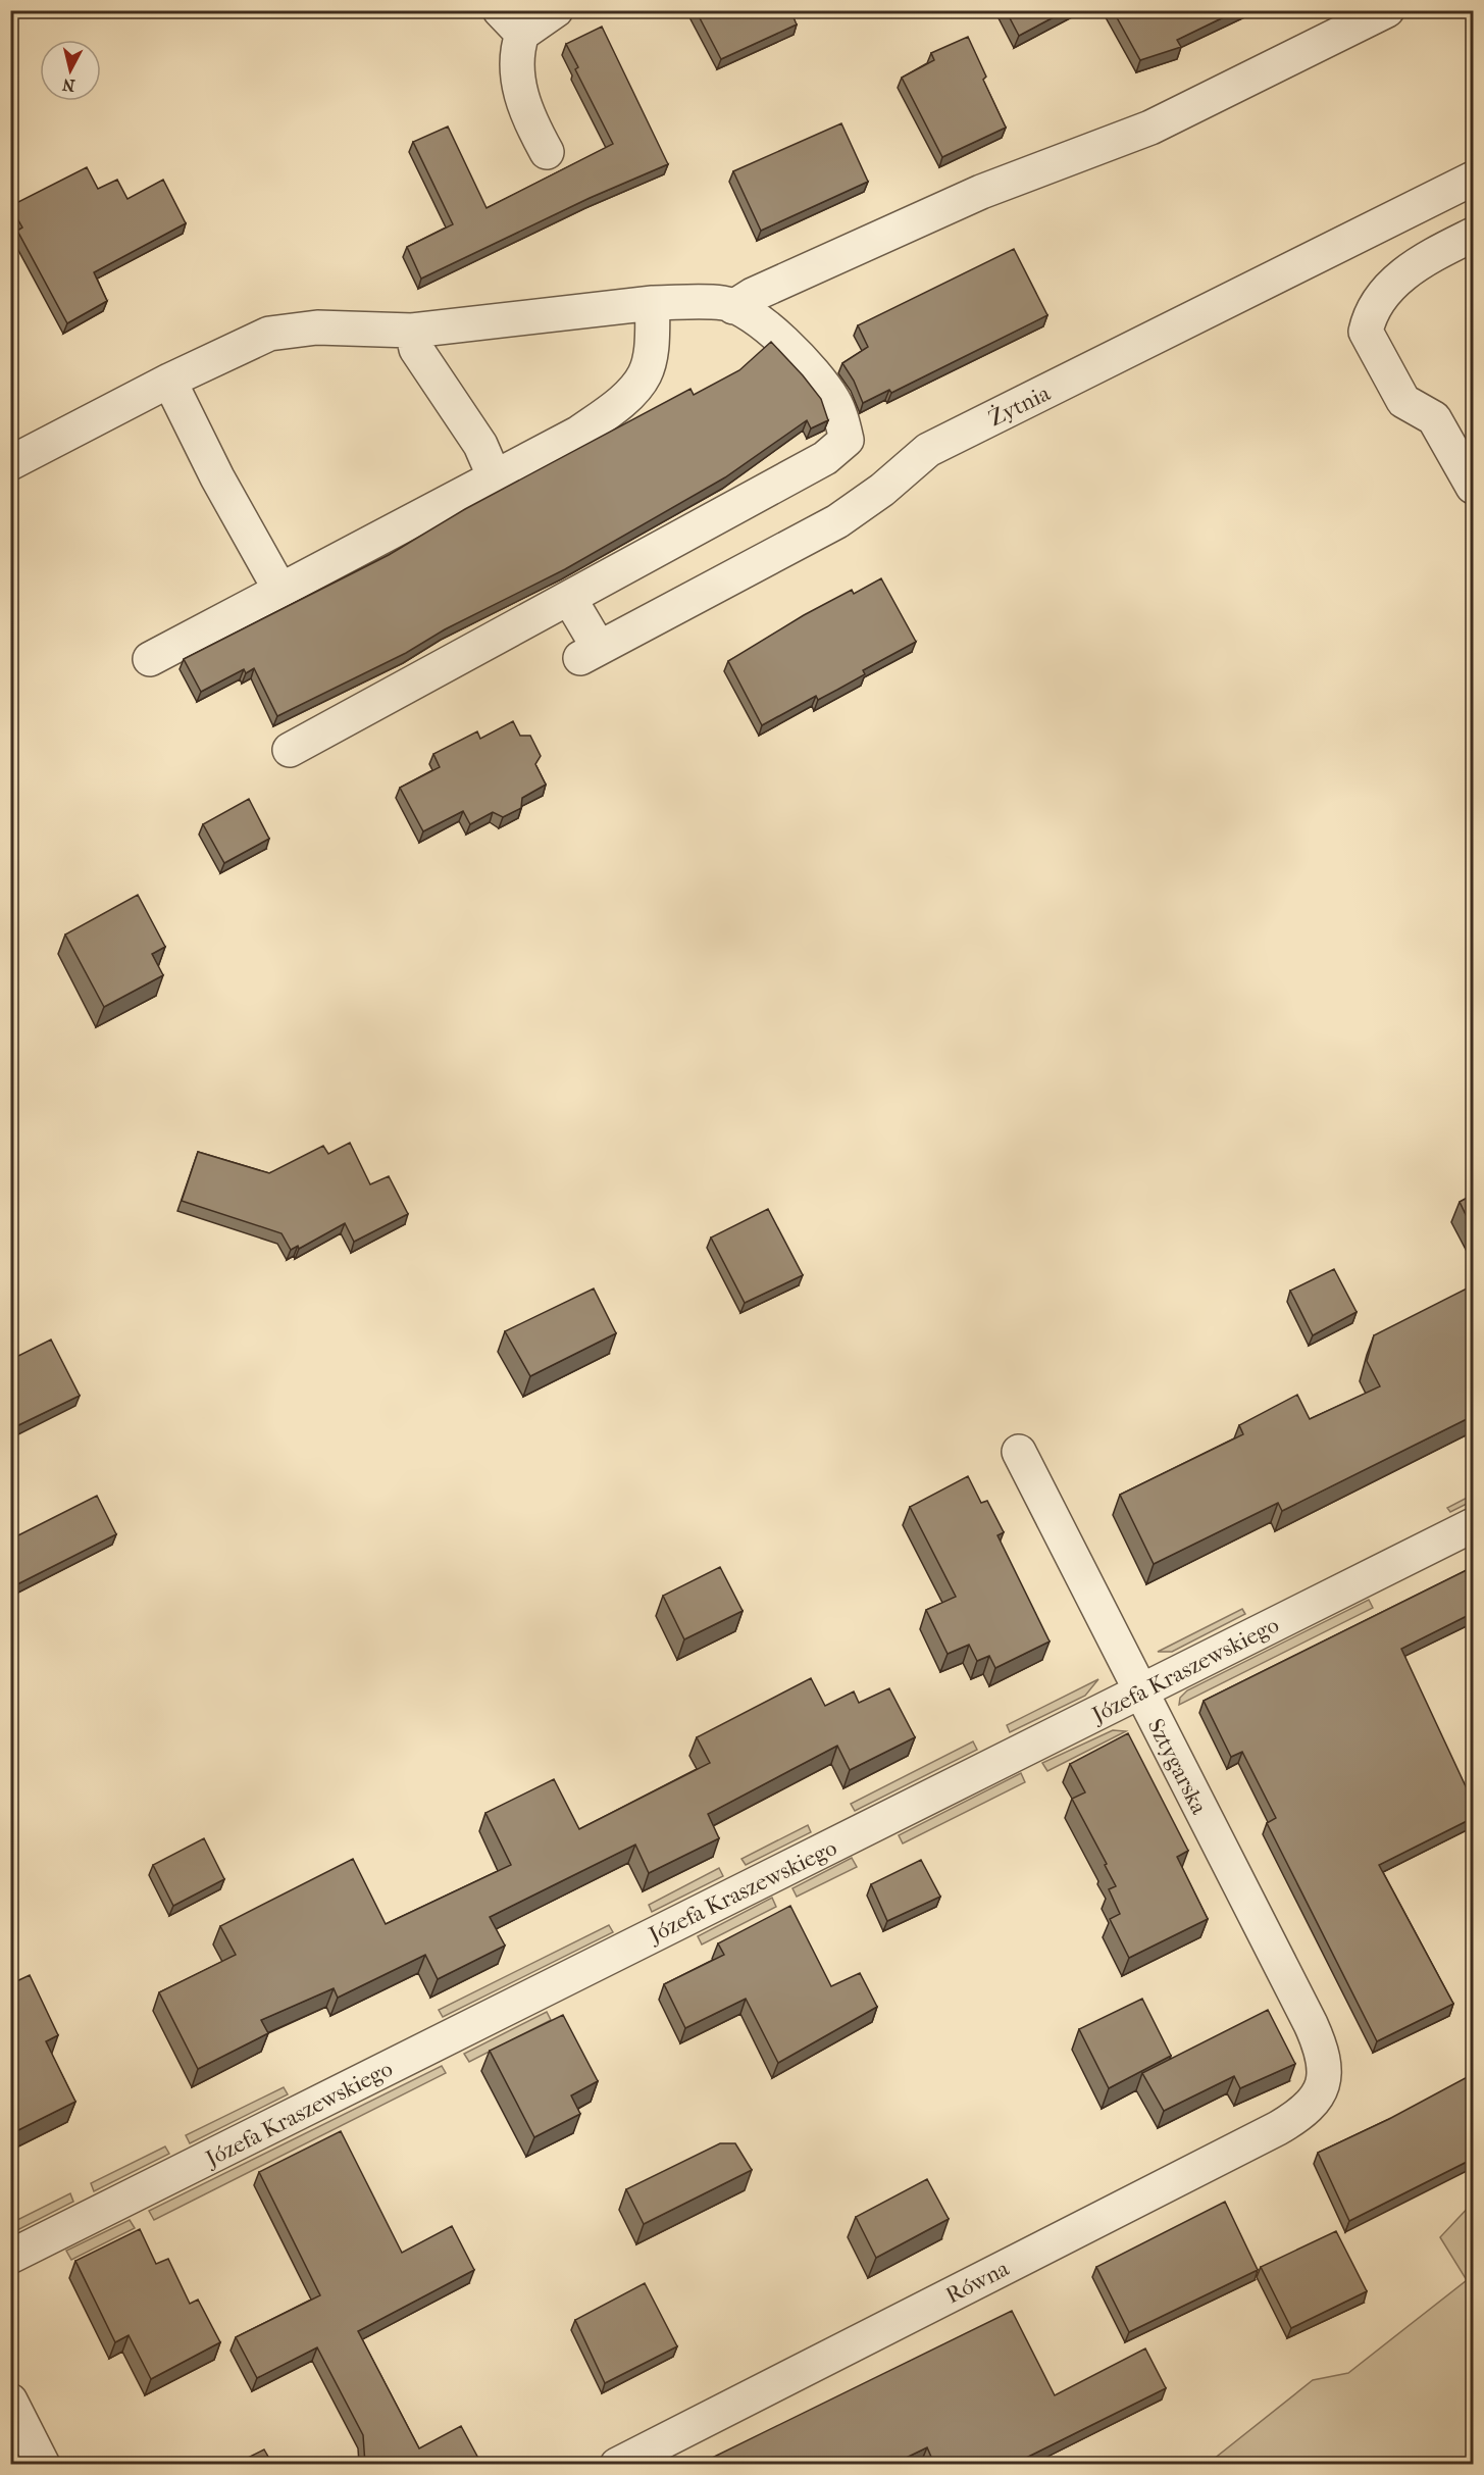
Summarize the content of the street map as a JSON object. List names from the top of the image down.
{
  "streets": {
    "street": [
      "Żytnia",
      "Józefa Kraszewskiego",
      "Sztygarska",
      "Równa"
    ]
  },
  "crossings": [
    ["Józefa Kraszewskiego", "Sztygarska"],
    ["Sztygarska", "Równa"]
  ],
  "north": "bottom"
}
